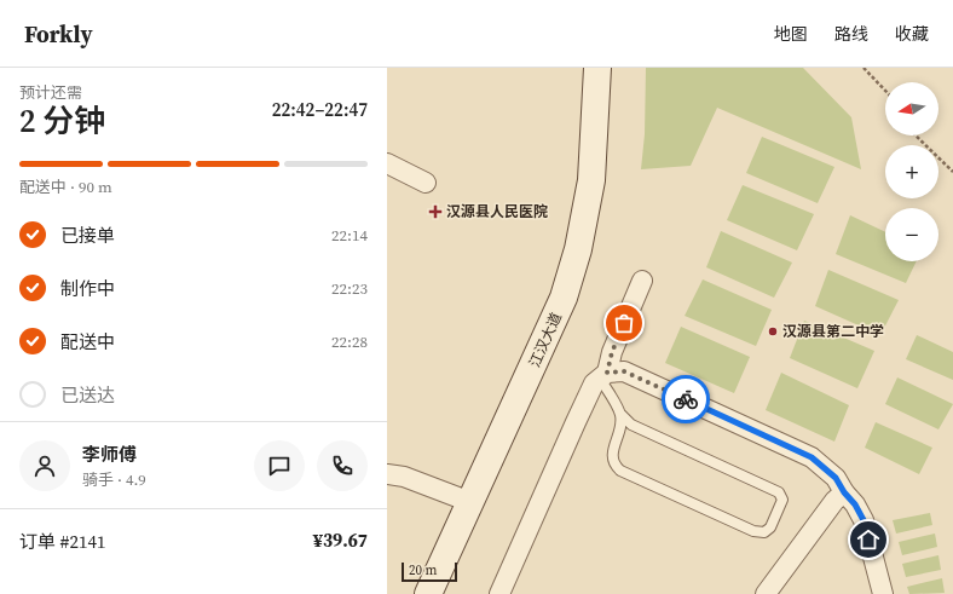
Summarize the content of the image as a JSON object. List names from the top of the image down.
{
  "streets": {
    "main road": ["江汉大道"]
  },
  "places": {
    "health": ["汉源县人民医院"],
    "other": ["汉源县第二中学"]
  },
  "scale_bar": "20 m",
  "north": "left",
  "page": {
    "header": "Forkly",
    "nav": ["地图", "路线", "收藏"],
    "heading": ["2 分钟", "预计还需", "22:42–22:47"],
    "panel": [
      "李师傅",
      "骑手 · 4.9",
      "订单 #2141",
      "¥39.67"
    ],
    "map_buttons": ["+", "−"],
    "bar": "配送中 · 90 m",
    "list": [
      ["已接单", "22:14"],
      ["制作中", "22:23"],
      ["配送中", "22:28"],
      "已送达"
    ],
    "scale": "20 m"
  }
}
